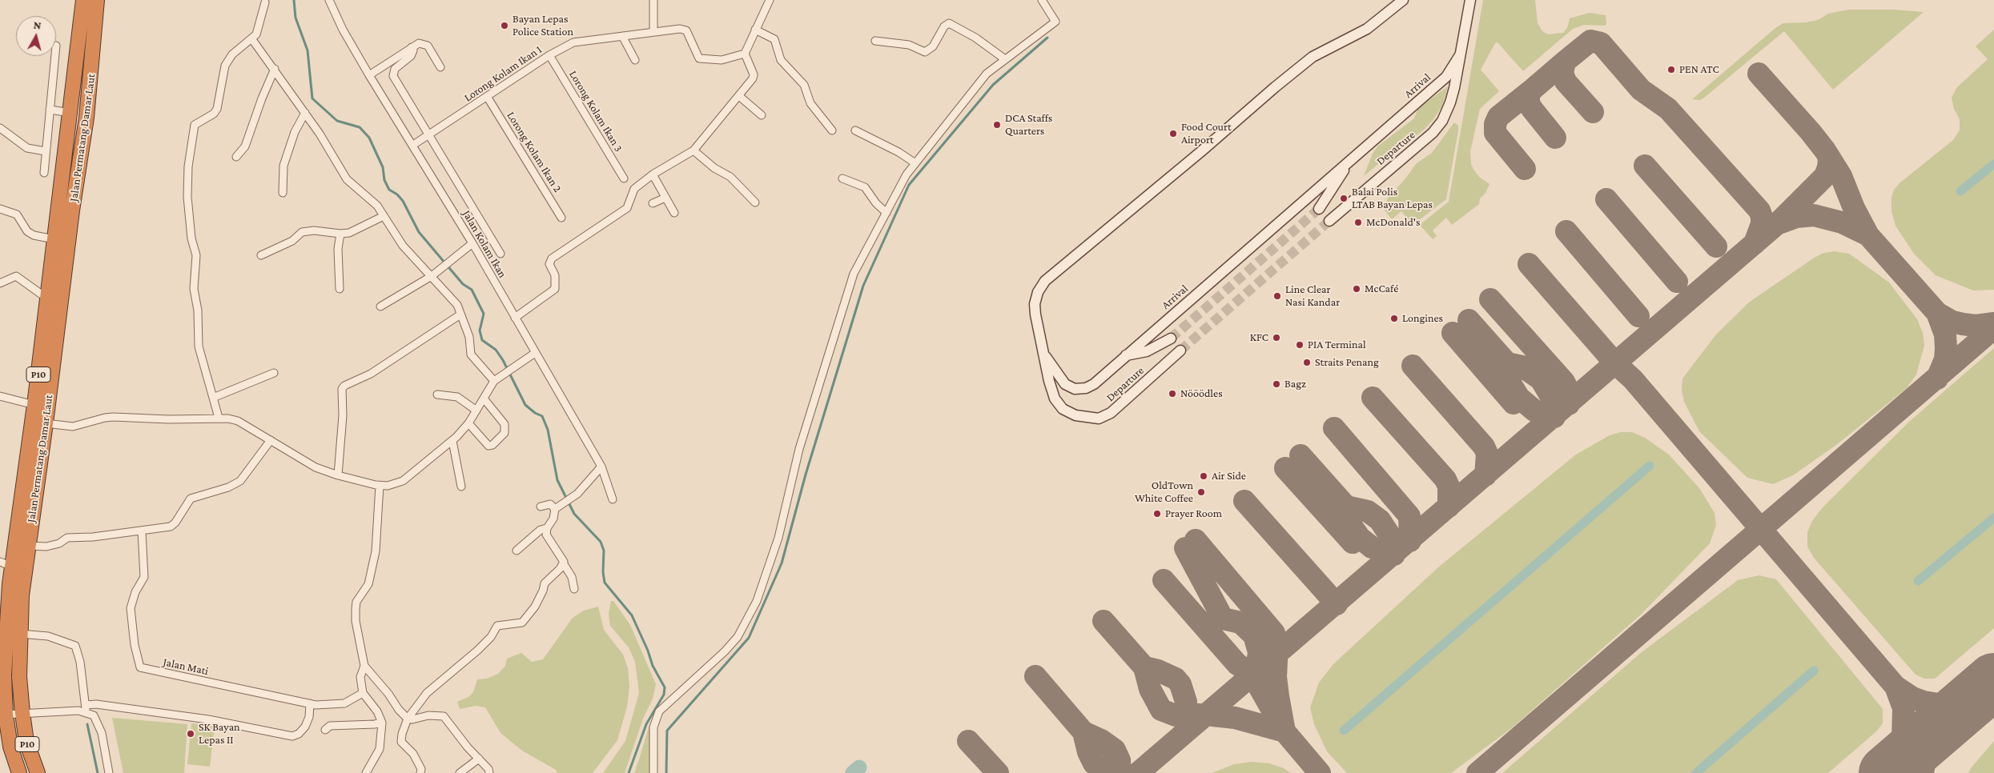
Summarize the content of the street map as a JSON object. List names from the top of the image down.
{
  "streets": {
    "highway": ["Jalan Permatang Damar Laut", "P10"],
    "street": [
      "Lorong Kolam Ikan 1",
      "Arrival",
      "Lorong Kolam Ikan 3",
      "Departure",
      "Lorong Kolam Ikan 2",
      "Jalan Kolam Ikan",
      "Jalan Mati"
    ]
  },
  "crossings": [
    ["Lorong Kolam Ikan 1", "Lorong Kolam Ikan 3"],
    ["Lorong Kolam Ikan 1", "Lorong Kolam Ikan 2"],
    ["Lorong Kolam Ikan 1", "Jalan Kolam Ikan"],
    ["Arrival", "Departure"]
  ],
  "places": [
    "Bayan Lepas Police Station",
    "PEN ATC",
    "DCA Staffs Quarters",
    "Food Court Airport",
    "Balai Polis LTAB Bayan Lepas",
    "McDonald's",
    "McCafé",
    "Line Clear Nasi Kandar",
    "Longines",
    "KFC",
    "PIA Terminal",
    "Straits Penang",
    "Bagz",
    "Nööödles",
    "Air Side",
    "OldTown White Coffee",
    "Prayer Room",
    "SK Bayan Lepas II"
  ],
  "north": "top"
}
